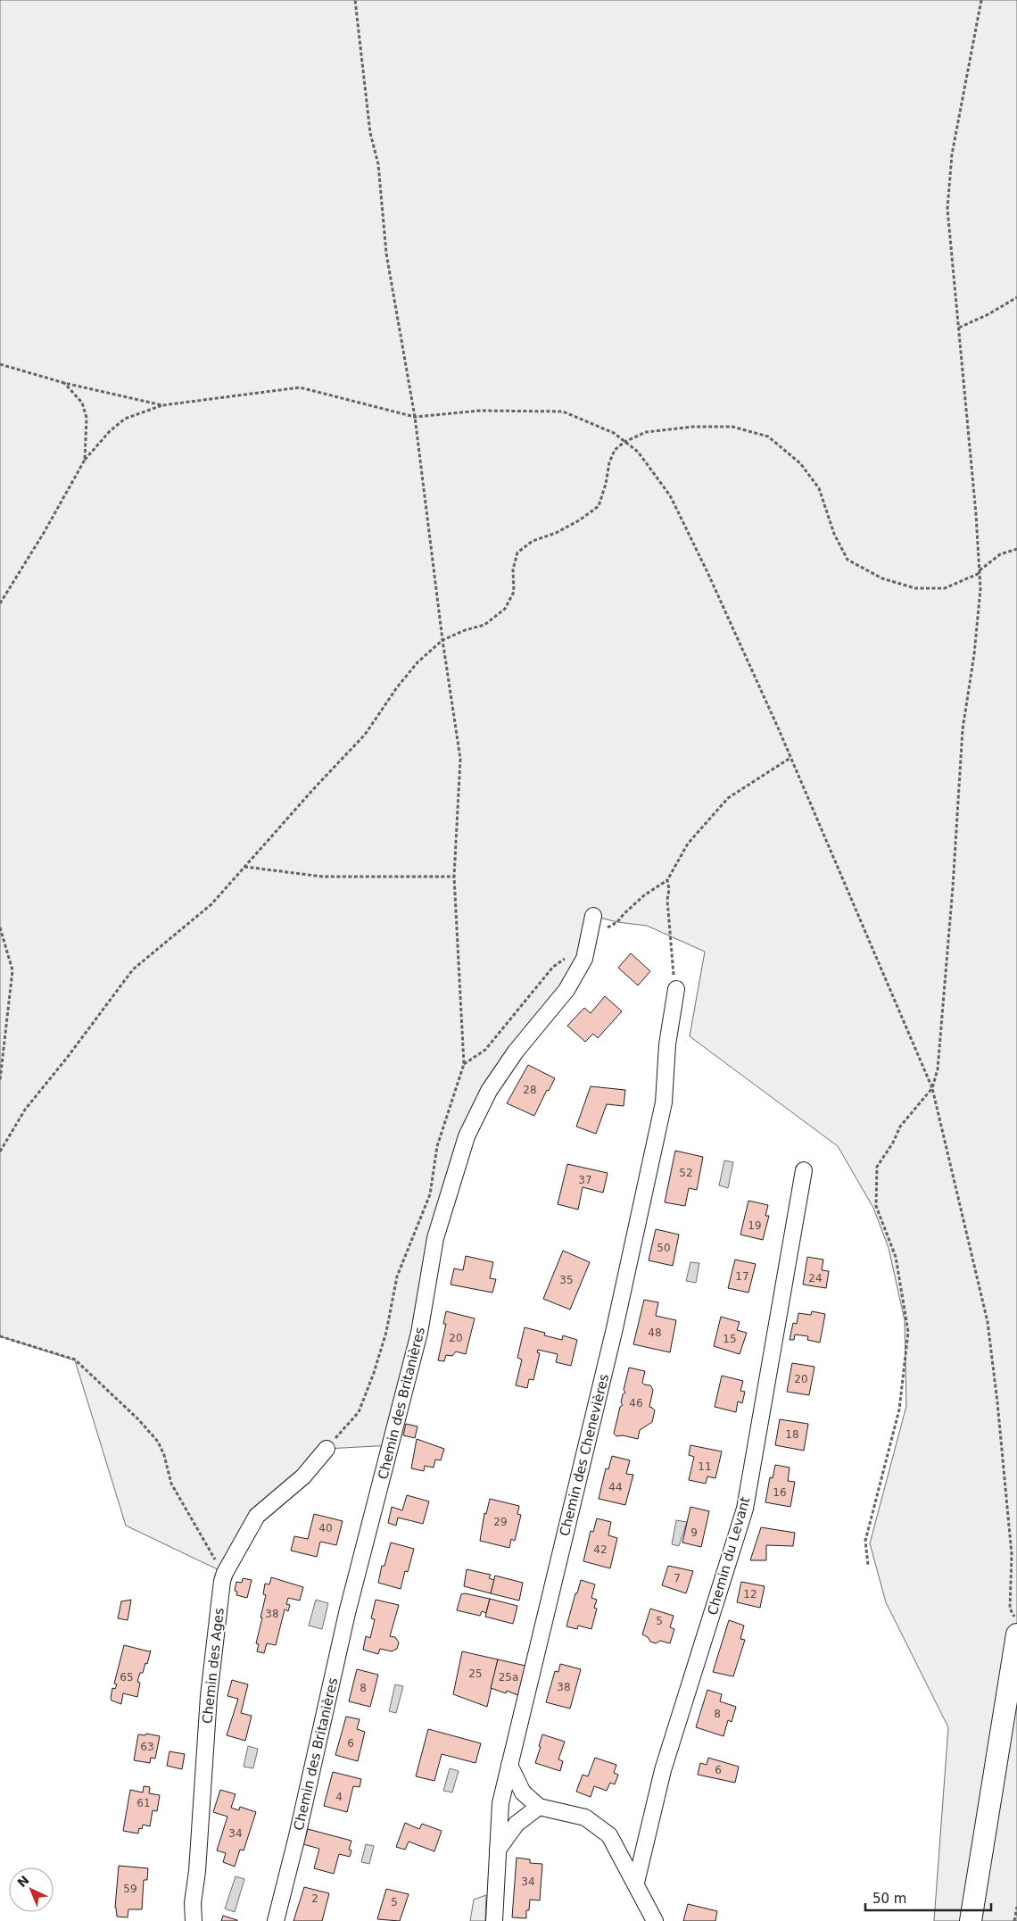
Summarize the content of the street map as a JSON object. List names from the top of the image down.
{
  "streets": {
    "street": [
      "Chemin des Britanières",
      "Chemin des Chenevières",
      "Chemin du Levant",
      "Chemin des Ages"
    ]
  },
  "house_numbers": [
    "28",
    "52",
    "37",
    "19",
    "50",
    "17",
    "24",
    "35",
    "48",
    "20",
    "15",
    "20",
    "46",
    "18",
    "11",
    "44",
    "16",
    "29",
    "40",
    "9",
    "42",
    "7",
    "12",
    "38",
    "5",
    "25",
    "65",
    "25a",
    "38",
    "8",
    "8",
    "6",
    "63",
    "6",
    "4",
    "61",
    "34",
    "34",
    "59",
    "2",
    "5"
  ],
  "scale_bar": "50 m",
  "north": "top left"
}
